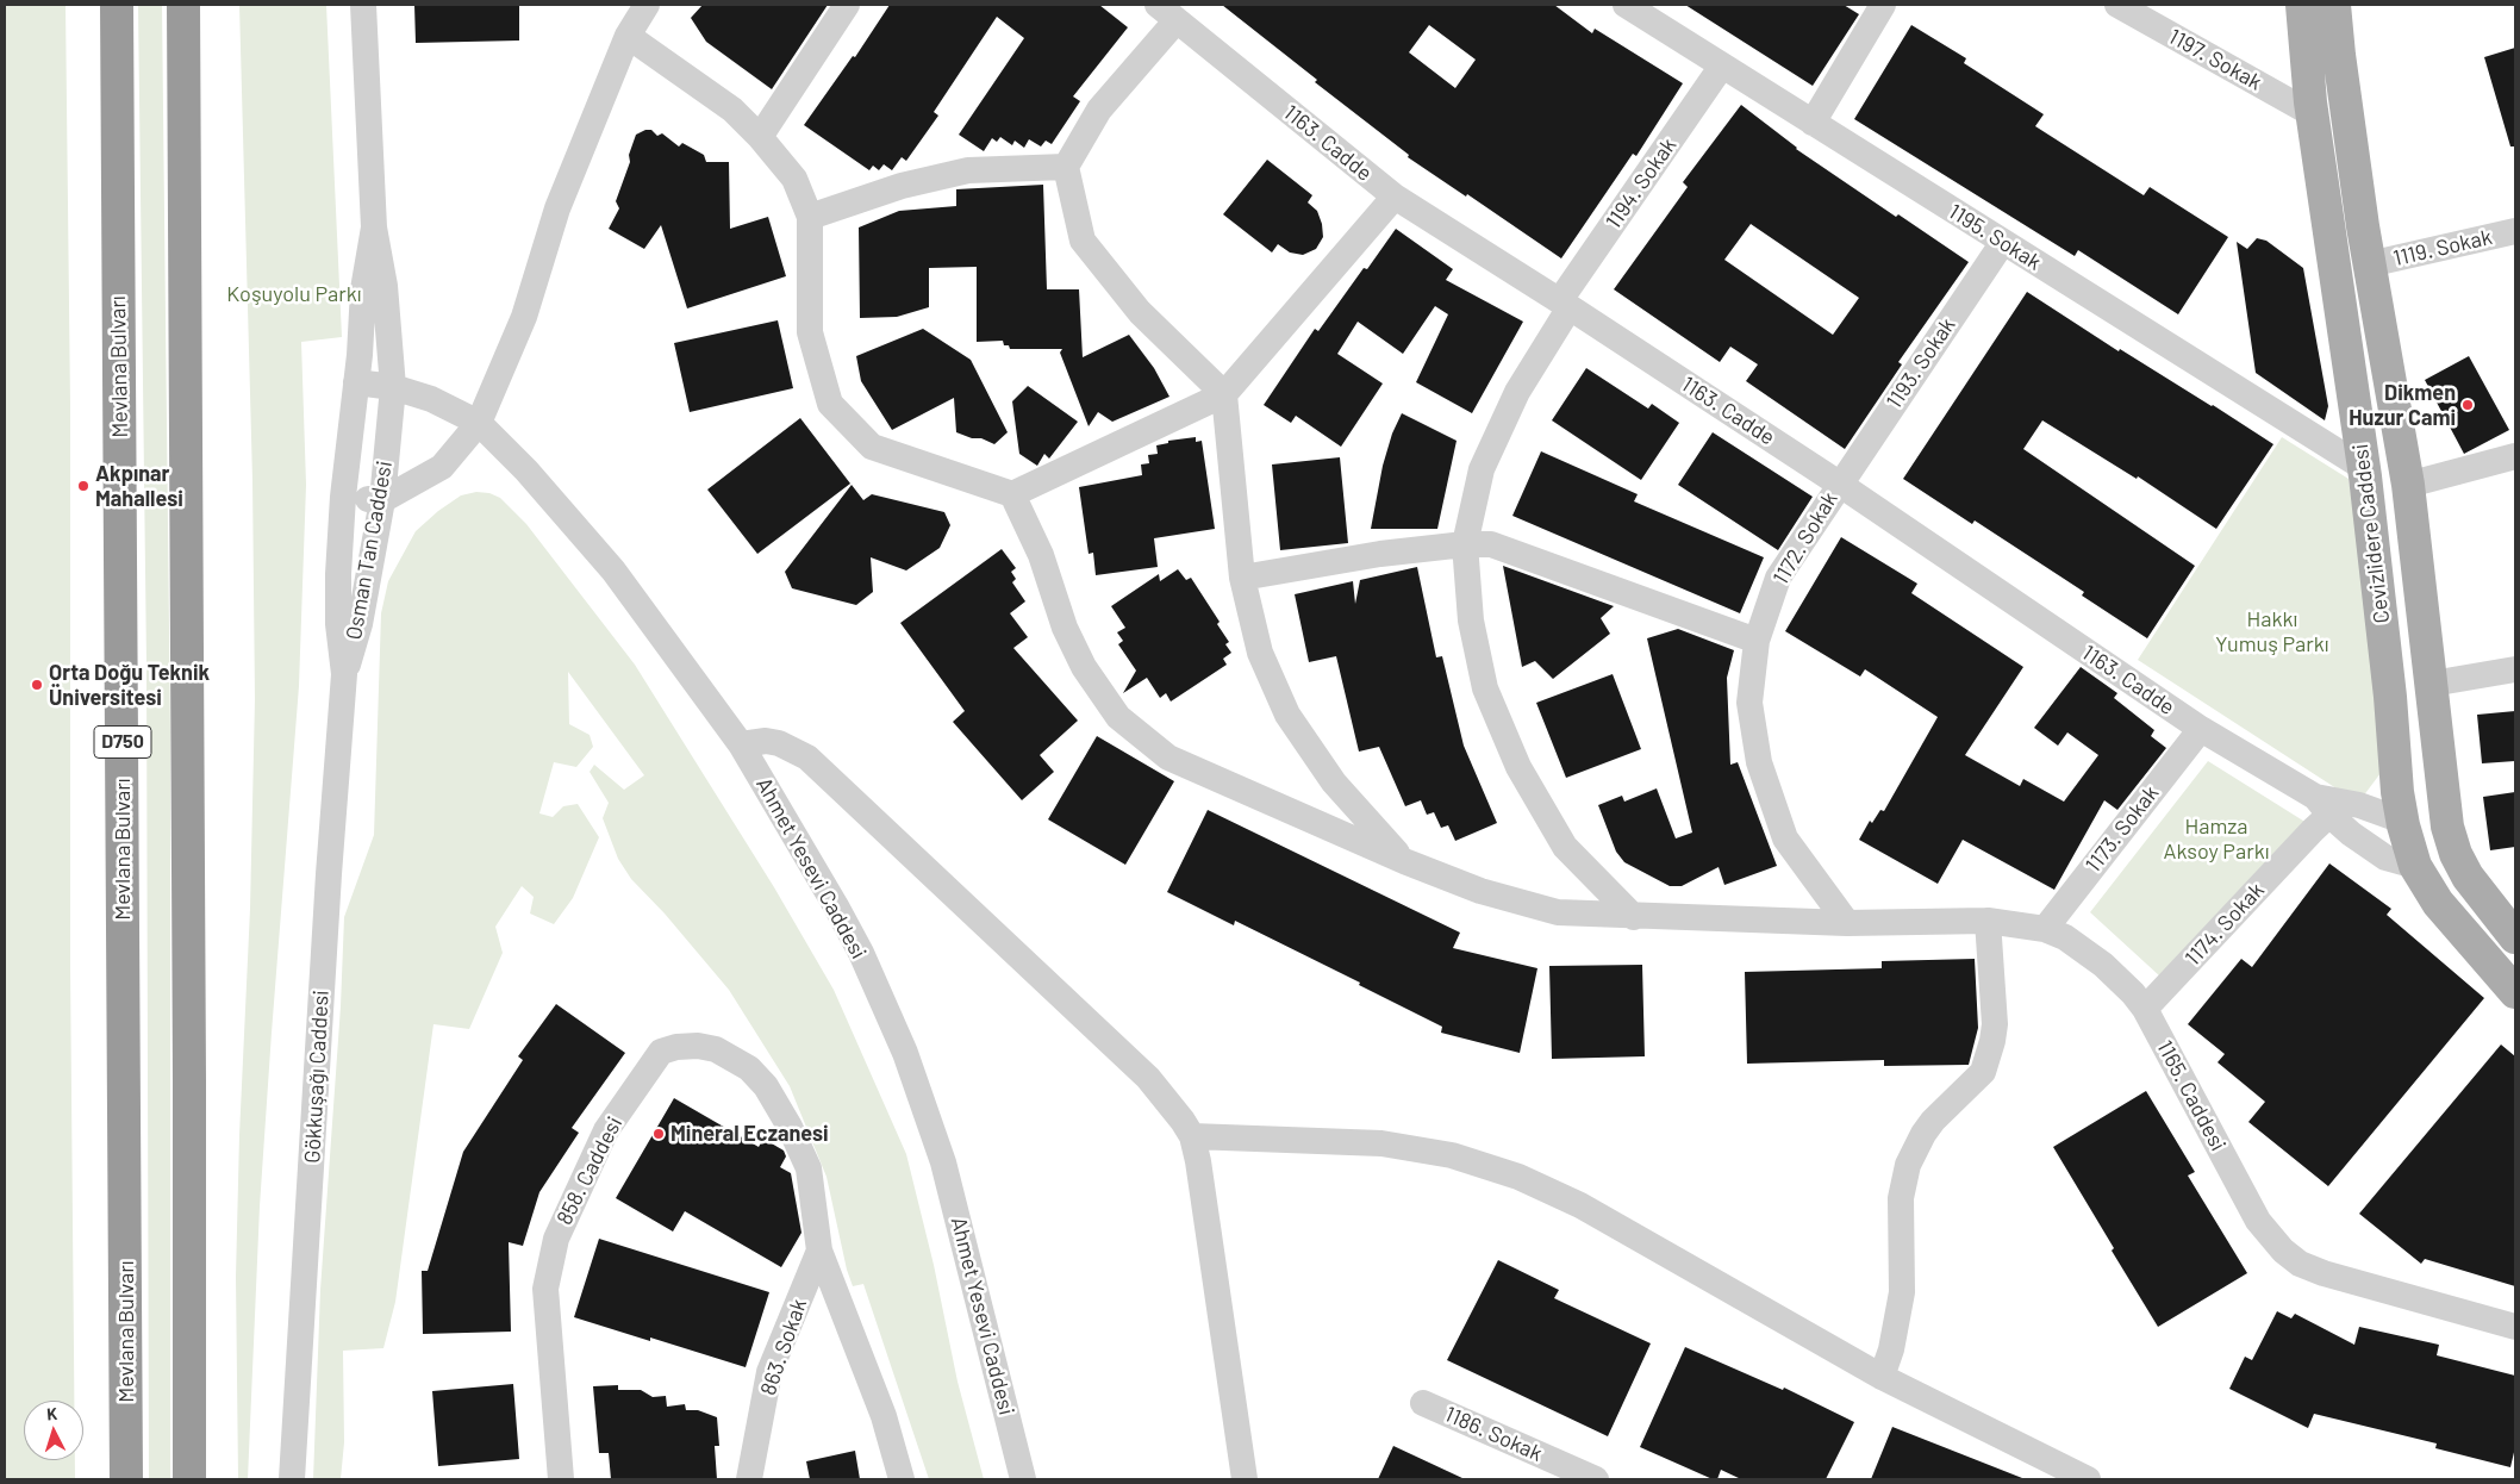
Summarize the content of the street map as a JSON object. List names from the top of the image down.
{
  "streets": {
    "highway": ["Mevlana Bulvarı", "D750"],
    "main road": ["Cevizlidere Caddesi"],
    "street": [
      "1197. Sokak",
      "1163. Cadde",
      "1194. Sokak",
      "1195. Sokak",
      "1119. Sokak",
      "1193. Sokak",
      "1172. Sokak",
      "Osman Tan Caddesi",
      "1173. Sokak",
      "Ahmet Yesevi Caddesi",
      "1174. Sokak",
      "Gökkuşağı Caddesi",
      "1165. Caddesi",
      "858. Caddesi",
      "863. Sokak",
      "1186. Sokak"
    ]
  },
  "crossings": [
    ["1197. Sokak", "Cevizlidere Caddesi"],
    ["1163. Cadde", "1194. Sokak"],
    ["1163. Cadde", "1193. Sokak"],
    ["1163. Cadde", "Cevizlidere Caddesi"],
    ["1163. Cadde", "1172. Sokak"],
    ["1163. Cadde", "1173. Sokak"],
    ["1163. Cadde", "1174. Sokak"],
    ["1194. Sokak", "1195. Sokak"],
    ["1194. Sokak", "1165. Caddesi"],
    ["1195. Sokak", "1193. Sokak"],
    ["1195. Sokak", "Cevizlidere Caddesi"],
    ["1119. Sokak", "Cevizlidere Caddesi"],
    ["1193. Sokak", "1172. Sokak"],
    ["1172. Sokak", "1165. Caddesi"],
    ["Osman Tan Caddesi", "Ahmet Yesevi Caddesi"],
    ["Osman Tan Caddesi", "Gökkuşağı Caddesi"],
    ["1173. Sokak", "1165. Caddesi"],
    ["1174. Sokak", "1165. Caddesi"],
    ["858. Caddesi", "863. Sokak"]
  ],
  "parks": ["Koşuyolu Parkı", "Hakkı Yumuş Parkı", "Hamza Aksoy Parkı"],
  "places": [
    "Dikmen Huzur Cami",
    "Akpınar Mahallesi",
    "Orta Doğu Teknik Üniversitesi",
    "Mineral Eczanesi"
  ],
  "north": "top"
}
